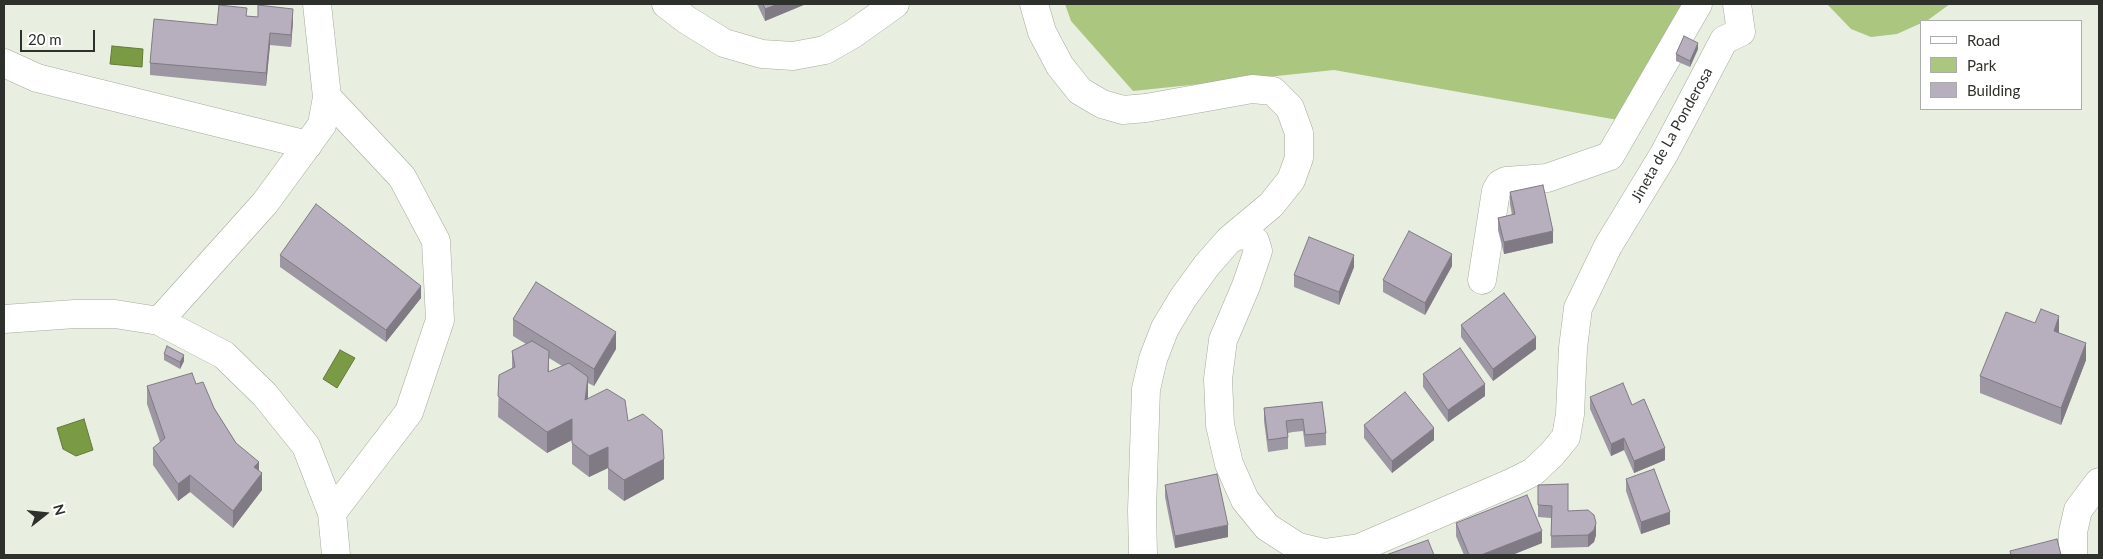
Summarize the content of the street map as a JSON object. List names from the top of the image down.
{
  "streets": {
    "street": ["Jineta de La Ponderosa"]
  },
  "legend": ["Road", "Park", "Building"],
  "scale_bar": "20 m",
  "north": "right"
}
